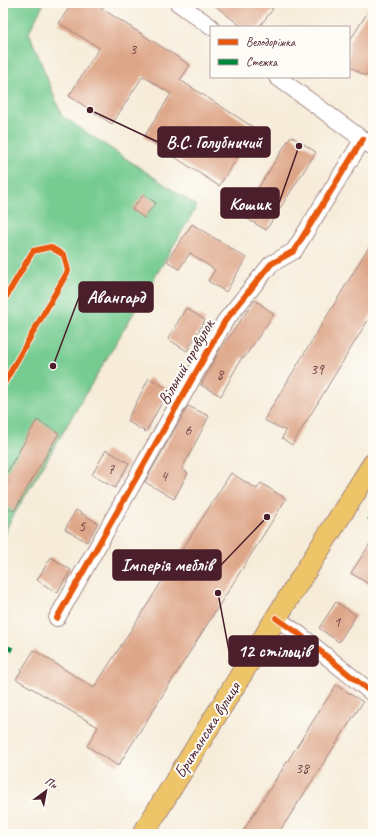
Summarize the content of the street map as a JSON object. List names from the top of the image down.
{
  "streets": {
    "main road": ["Британська вулиця"],
    "street": ["Вільний провулок"]
  },
  "places": [
    "В.С. Голубничий",
    "Кошик",
    "Авангард",
    "Імперія меблів",
    "12 стільців"
  ],
  "house_numbers": [
    "3",
    "39",
    "8",
    "6",
    "7",
    "4",
    "5",
    "1",
    "38"
  ],
  "legend": ["Велодоріжка", "Стежка"],
  "north": "top right"
}
